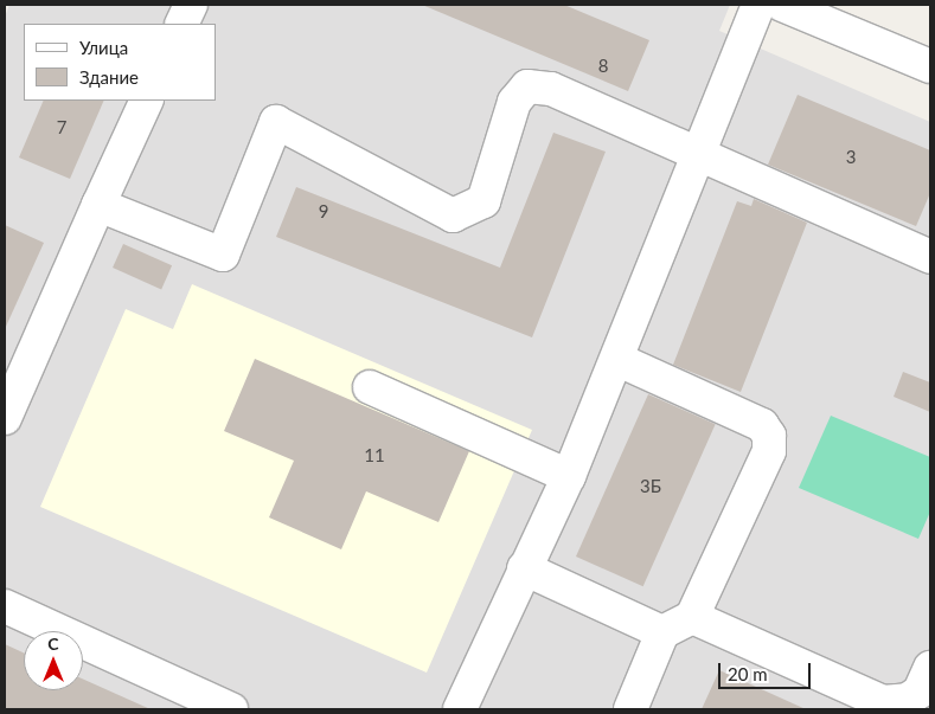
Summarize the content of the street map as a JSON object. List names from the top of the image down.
{
  "house_numbers": [
    "8",
    "7",
    "3",
    "9",
    "11",
    "3Б"
  ],
  "legend": ["Улица", "Здание"],
  "scale_bar": "20 m",
  "north": "top"
}
